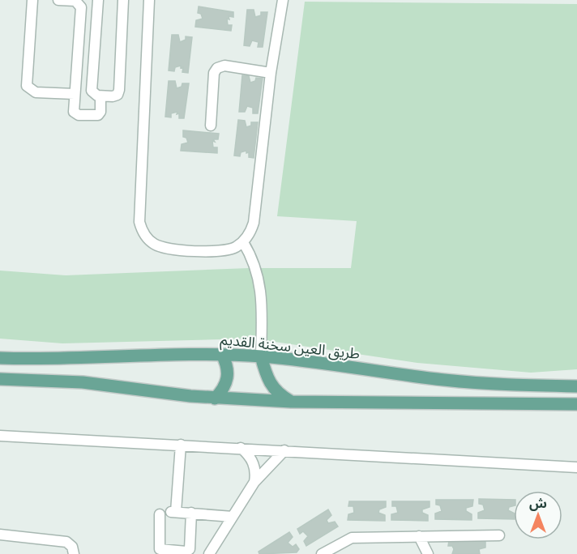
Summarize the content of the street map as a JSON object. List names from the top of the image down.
{
  "streets": {
    "main road": ["طريق العين سخنة القديم"]
  },
  "north": "top"
}
